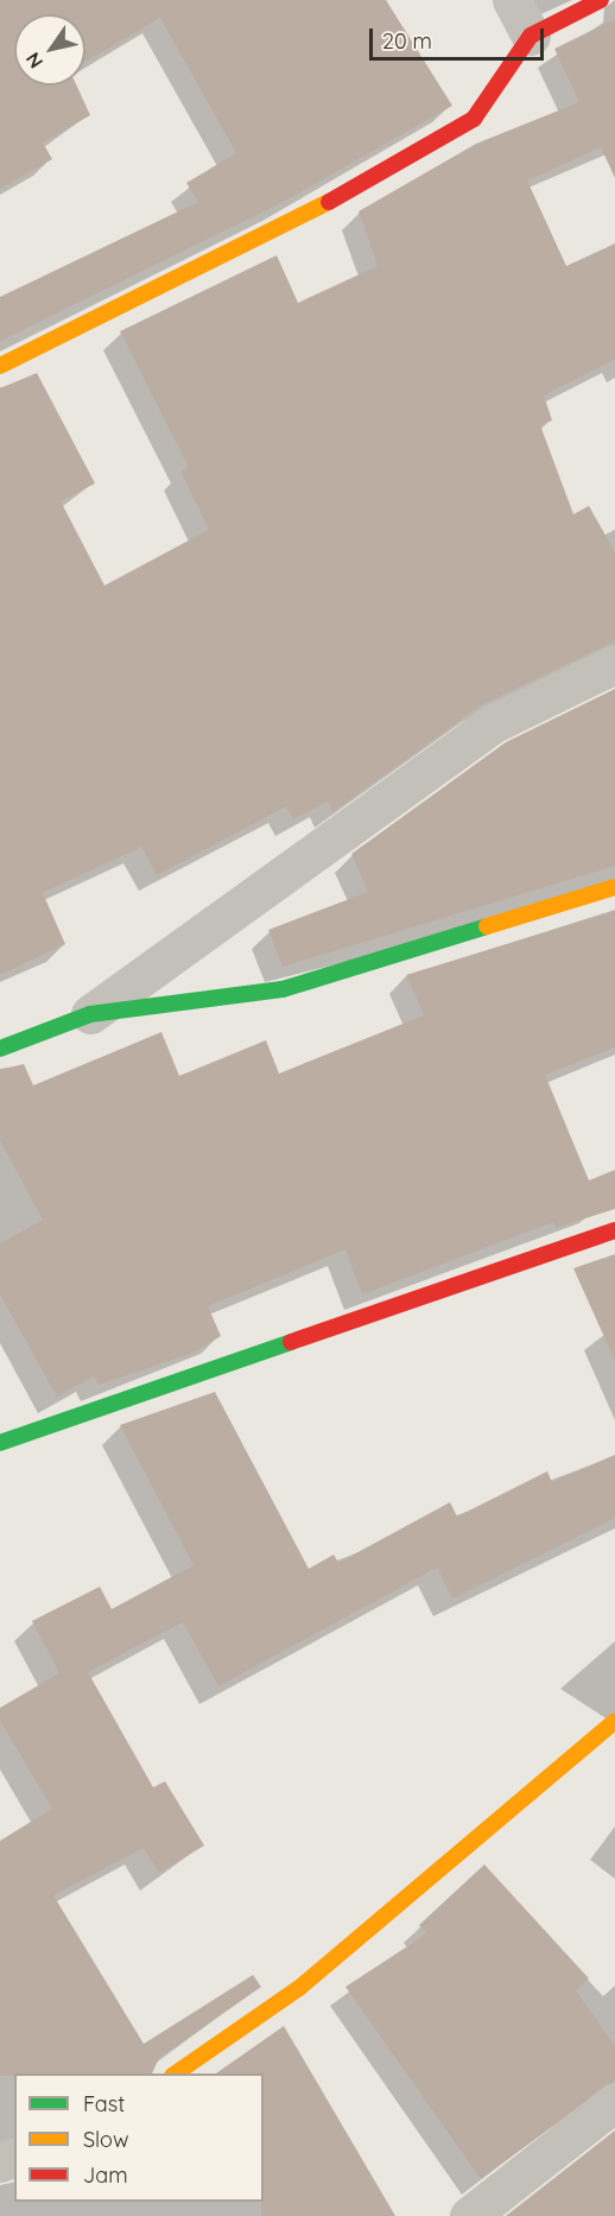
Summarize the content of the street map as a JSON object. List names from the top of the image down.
{
  "legend": ["Fast", "Slow", "Jam"],
  "scale_bar": "20 m",
  "north": "bottom left"
}
